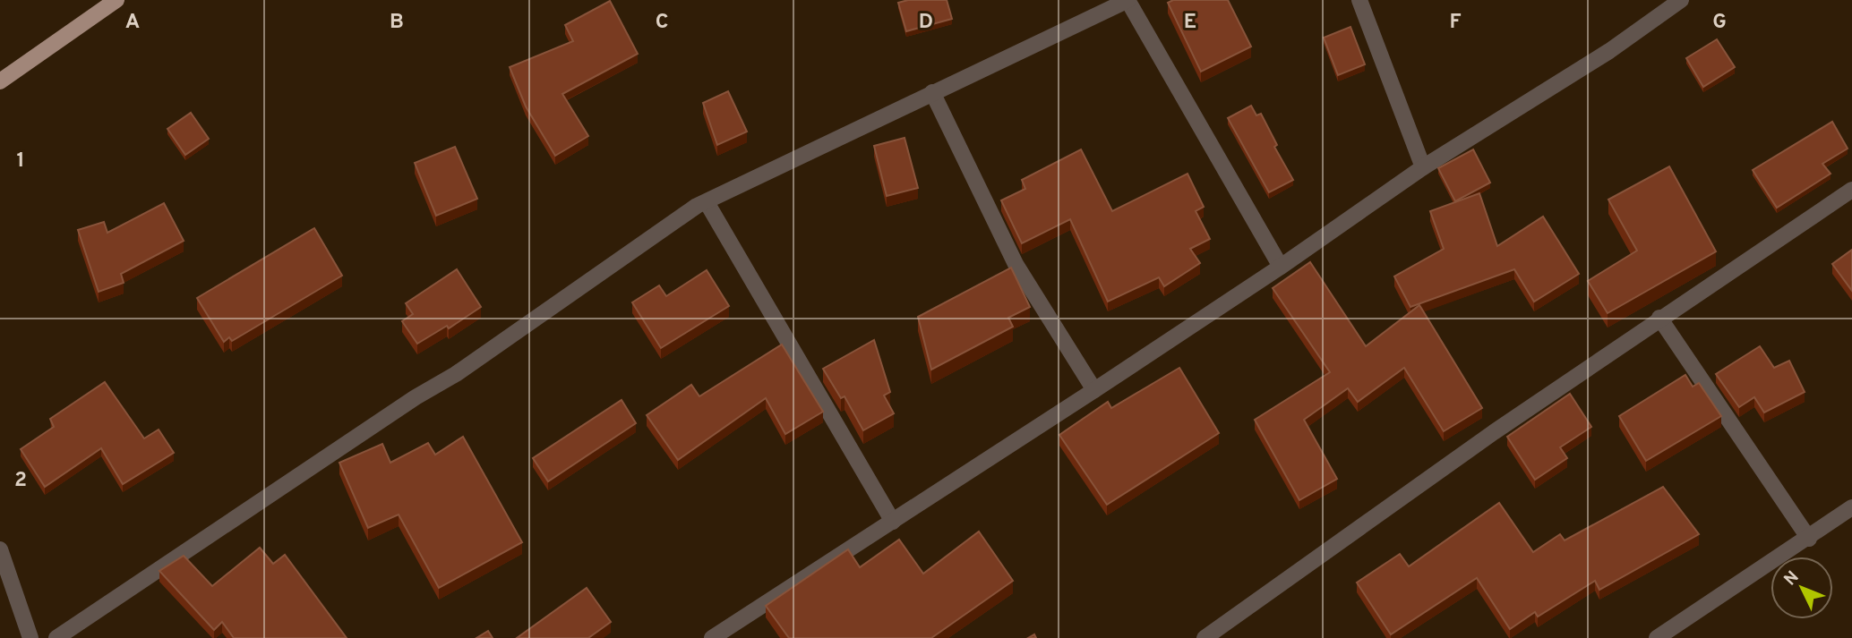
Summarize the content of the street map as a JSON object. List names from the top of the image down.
{
  "north": "top left",
  "grid": {
    "columns": [
      "A",
      "B",
      "C",
      "D",
      "E",
      "F",
      "G"
    ],
    "rows": ["1", "2"]
  }
}
